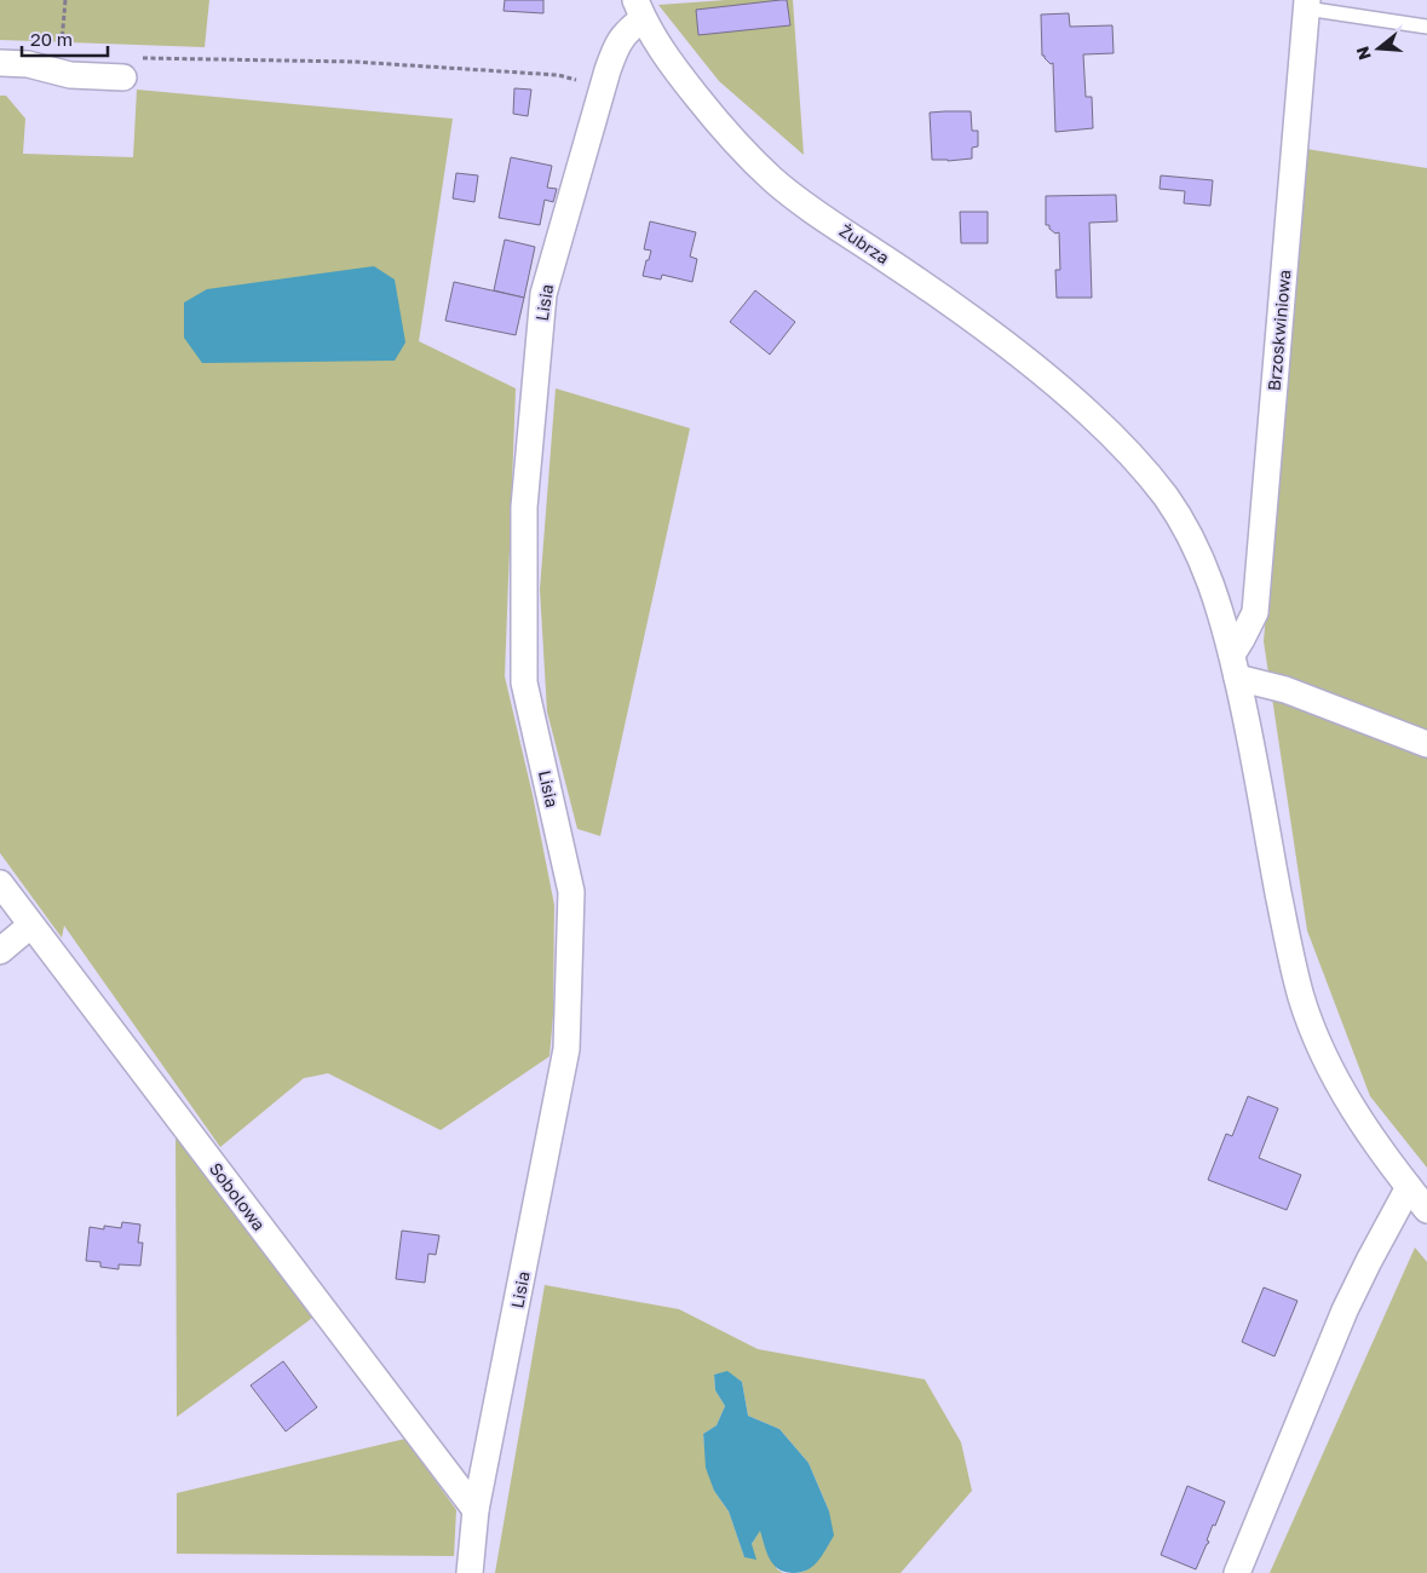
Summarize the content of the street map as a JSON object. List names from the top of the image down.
{
  "streets": {
    "street": [
      "Żubrza",
      "Lisia",
      "Brzoskwiniowa",
      "Sobolowa"
    ]
  },
  "crossings": [
    ["Żubrza", "Lisia"],
    ["Żubrza", "Brzoskwiniowa"],
    ["Lisia", "Sobolowa"]
  ],
  "scale_bar": "20 m",
  "north": "left"
}
